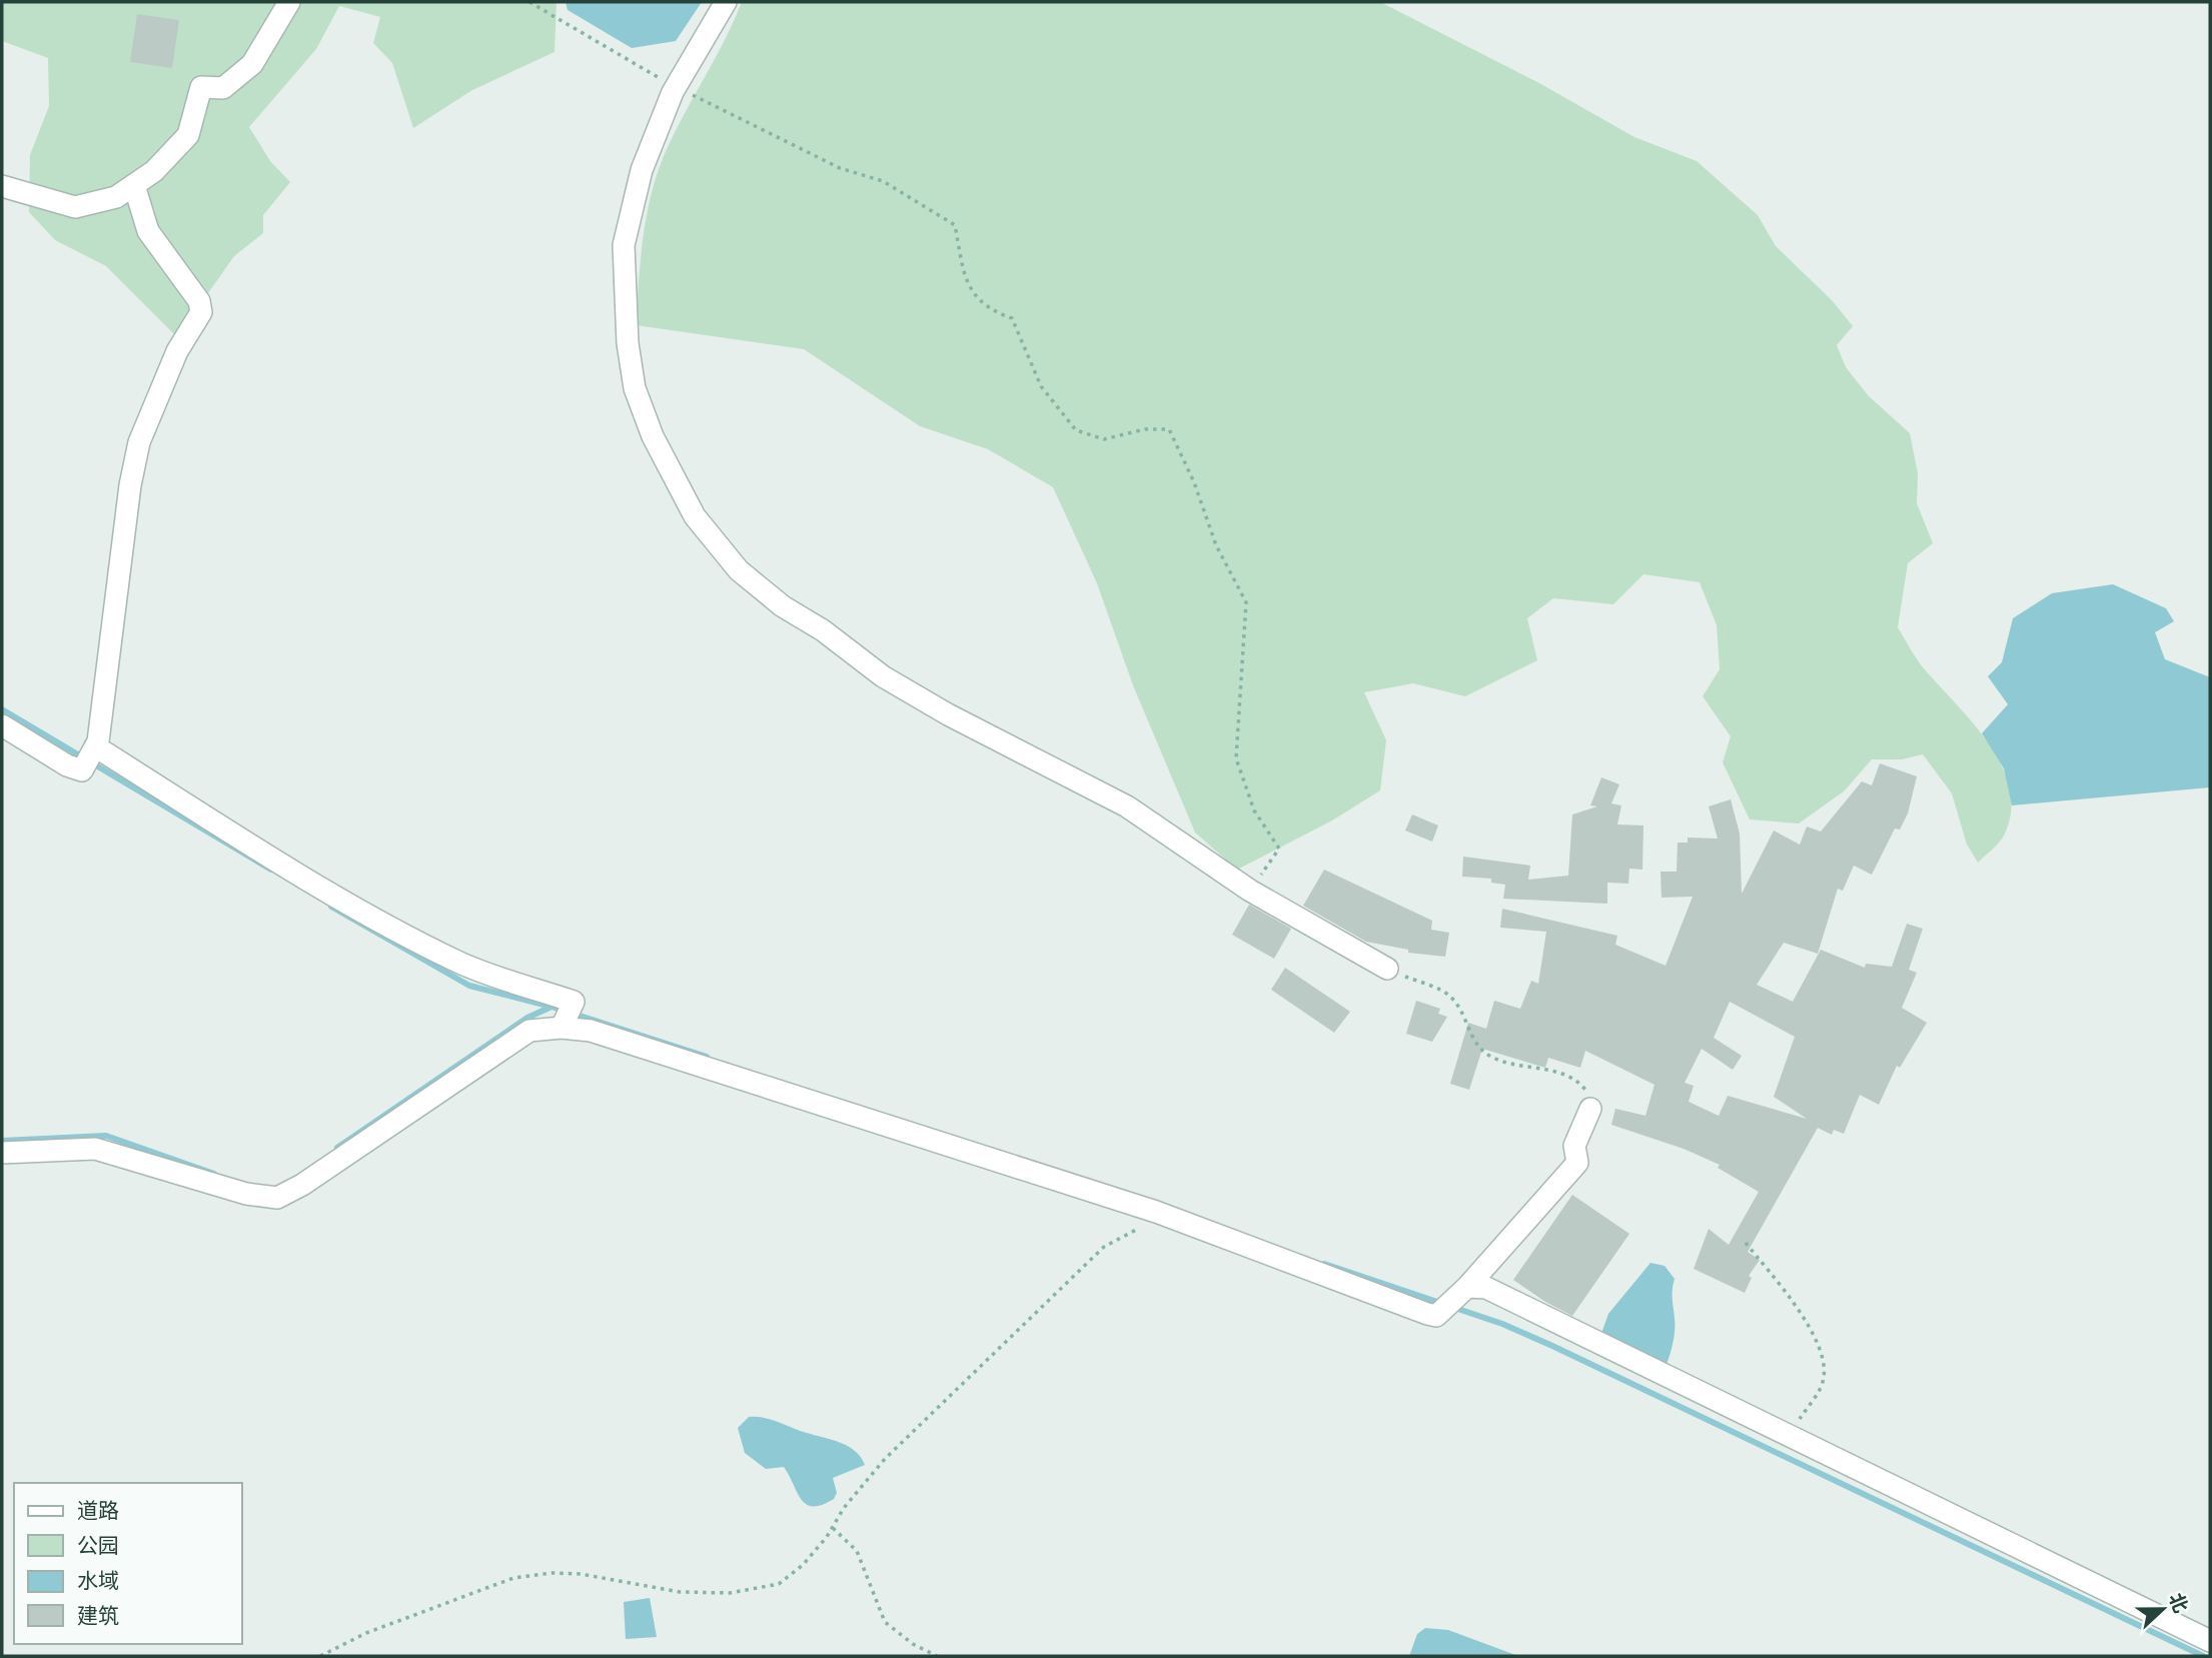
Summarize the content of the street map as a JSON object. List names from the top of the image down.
{
  "legend": [
    "道路",
    "公园",
    "水域",
    "建筑"
  ],
  "north": "right"
}
